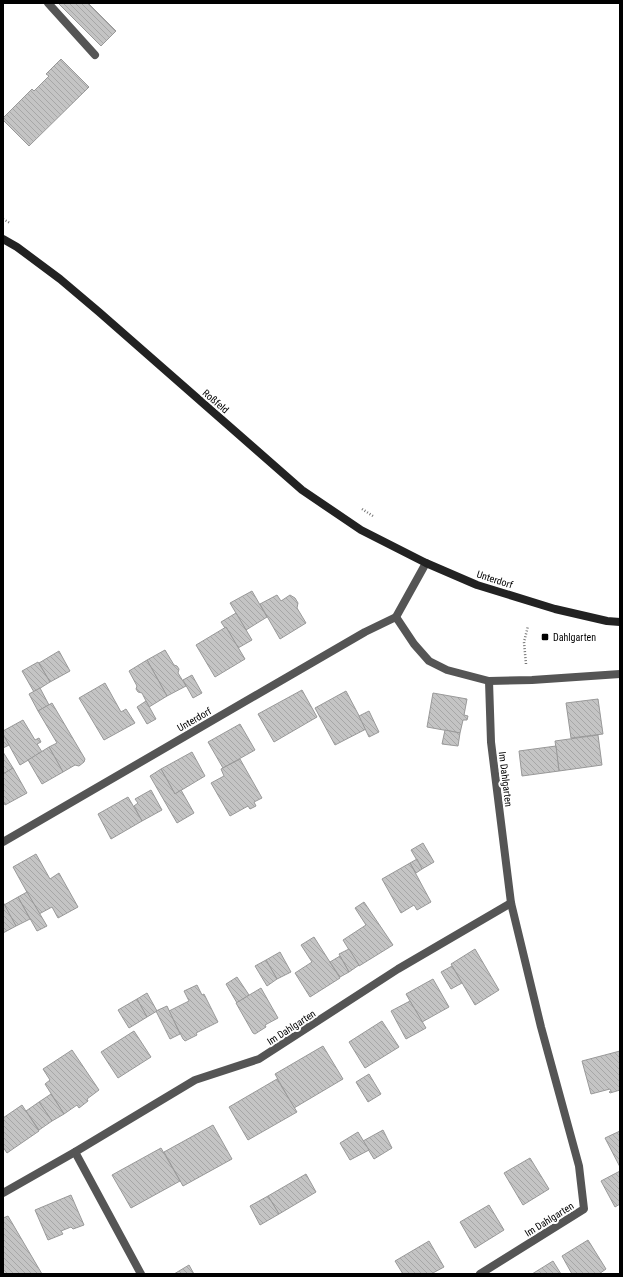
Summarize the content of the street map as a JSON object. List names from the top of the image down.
{
  "streets": {
    "street": ["Roßfeld", "Unterdorf", "Im Dahlgarten"]
  },
  "crossings": [
    ["Roßfeld", "Unterdorf"]
  ],
  "places": {
    "transit": ["Dahlgarten"]
  }
}
